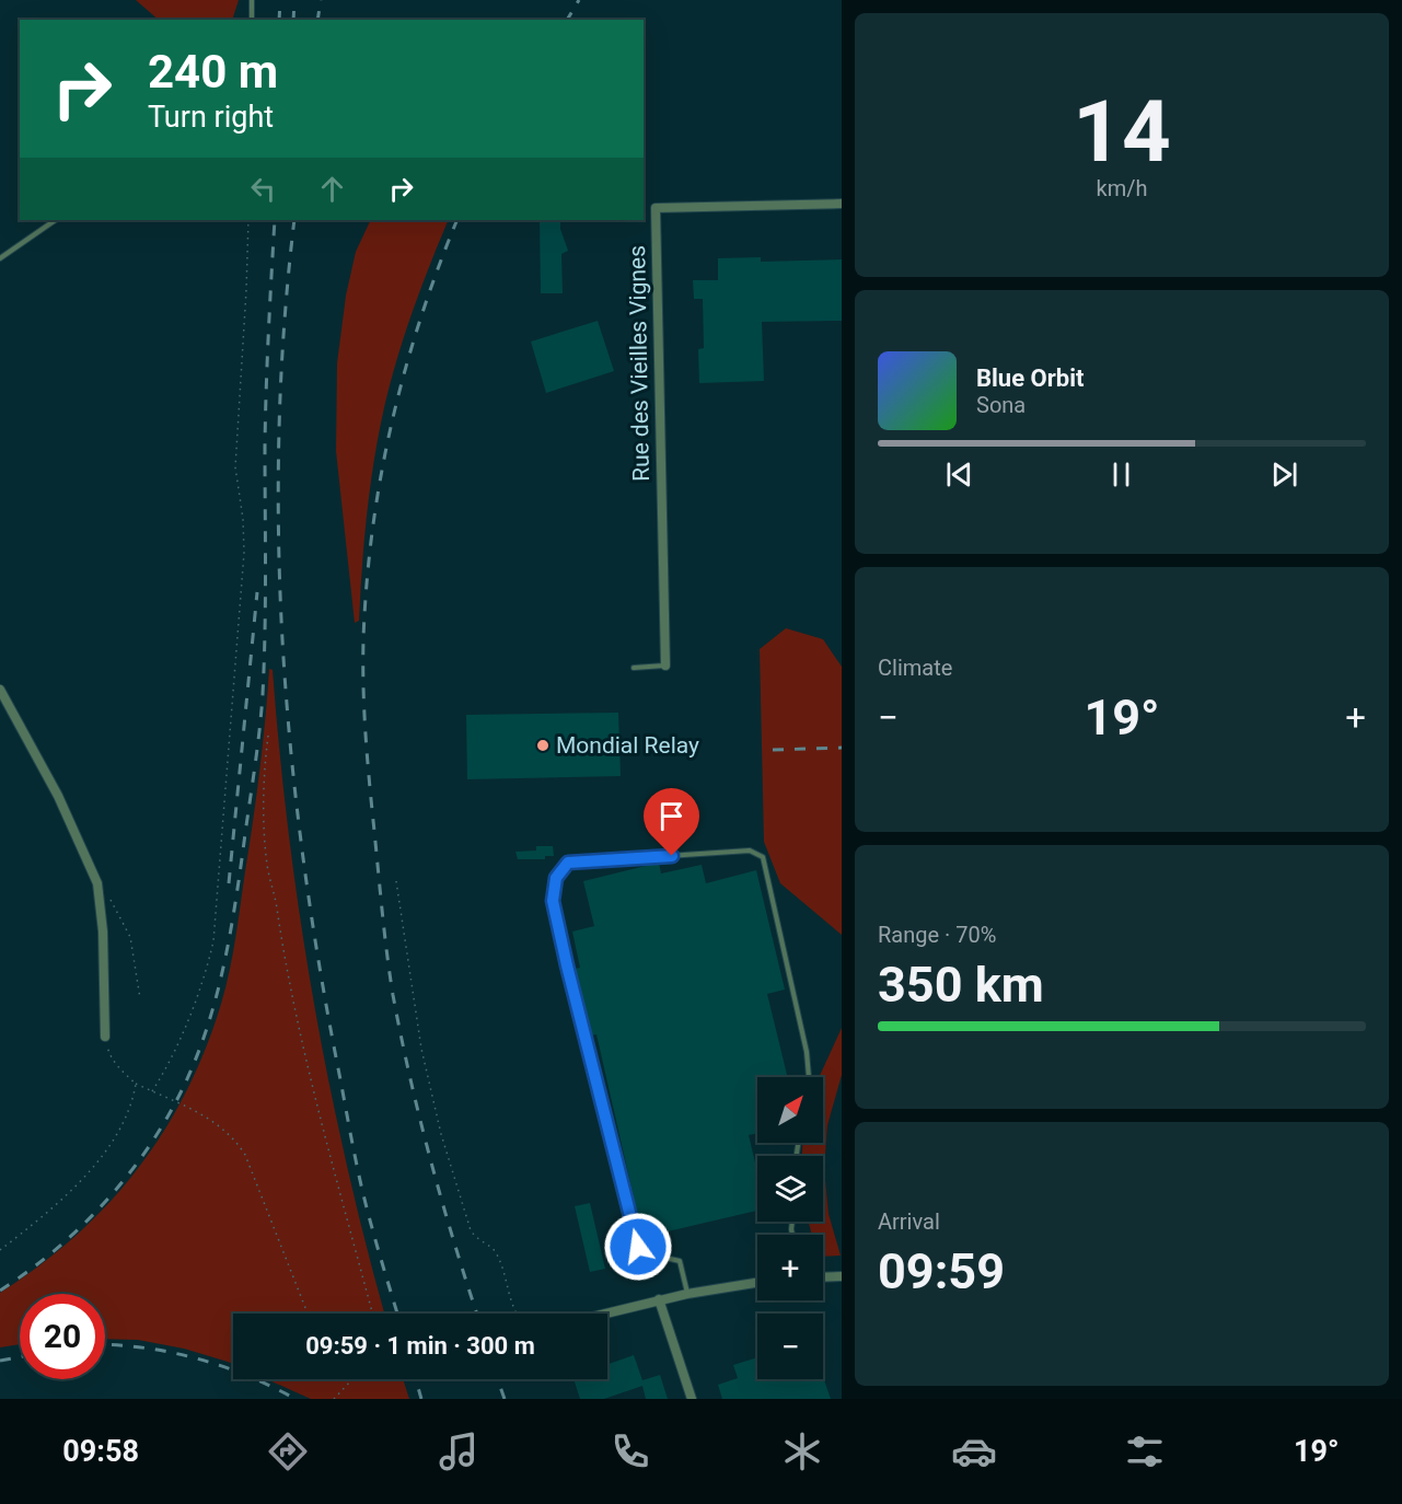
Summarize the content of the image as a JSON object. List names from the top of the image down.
{
  "streets": {
    "street": ["Rue des Vieilles Vignes"]
  },
  "places": ["Mondial Relay"],
  "north": "top right",
  "page": {
    "tile": [
      ["14", "km/h"],
      "Climate",
      ["Range · 70%", "350 km"],
      ["Arrival", "09:59"]
    ],
    "turn": ["240 m", "Turn right"],
    "song": ["Blue Orbit", "Sona"],
    "heat": ["−", "19°", "+"],
    "map_buttons": ["+", "−"],
    "limit": "20",
    "trip": "09:59 · 1 min · 300 m",
    "tabs": ["09:58", "19°"]
  }
}
